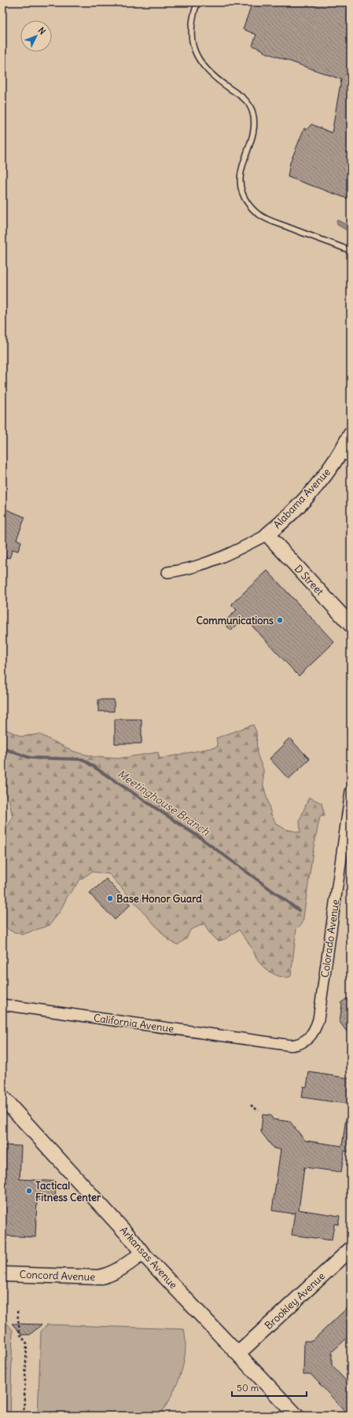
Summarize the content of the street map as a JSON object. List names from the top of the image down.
{
  "streets": {
    "street": [
      "Alabama Avenue",
      "D Street",
      "Colorado Avenue",
      "California Avenue",
      "Arkansas Avenue",
      "Concord Avenue",
      "Brookley Avenue"
    ]
  },
  "crossings": [
    ["Alabama Avenue", "D Street"],
    ["Colorado Avenue", "California Avenue"],
    ["Arkansas Avenue", "Concord Avenue"],
    ["Arkansas Avenue", "Brookley Avenue"]
  ],
  "water": ["Meetinghouse Branch"],
  "places": ["Communications", "Base Honor Guard", "Tactical Fitness Center"],
  "scale_bar": "50 m",
  "north": "top right"
}
